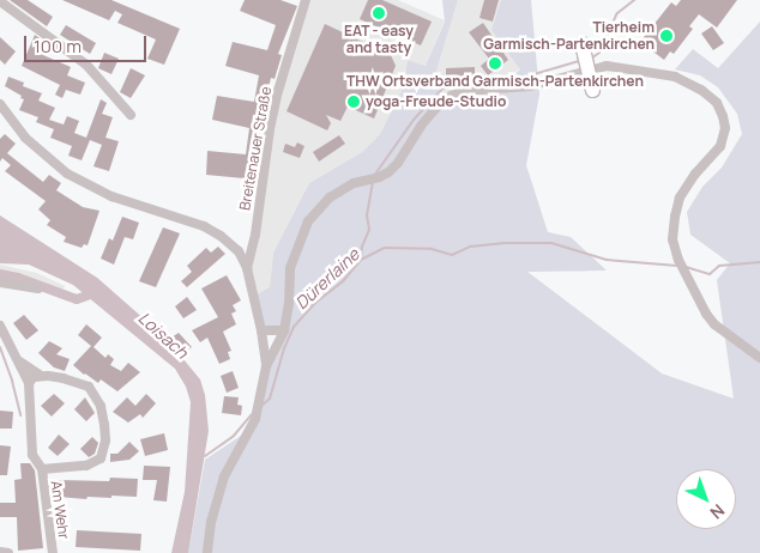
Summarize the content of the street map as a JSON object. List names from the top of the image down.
{
  "streets": {
    "street": ["Breitenauer Straße", "Am Wehr"]
  },
  "water": ["Dürerlaine", "Loisach"],
  "places": [
    "EAT - easy and tasty",
    "Tierheim Garmisch-Partenkirchen",
    "THW Ortsverband Garmisch-Partenkirchen",
    "yoga-Freude-Studio"
  ],
  "scale_bar": "100 m",
  "north": "bottom right"
}
